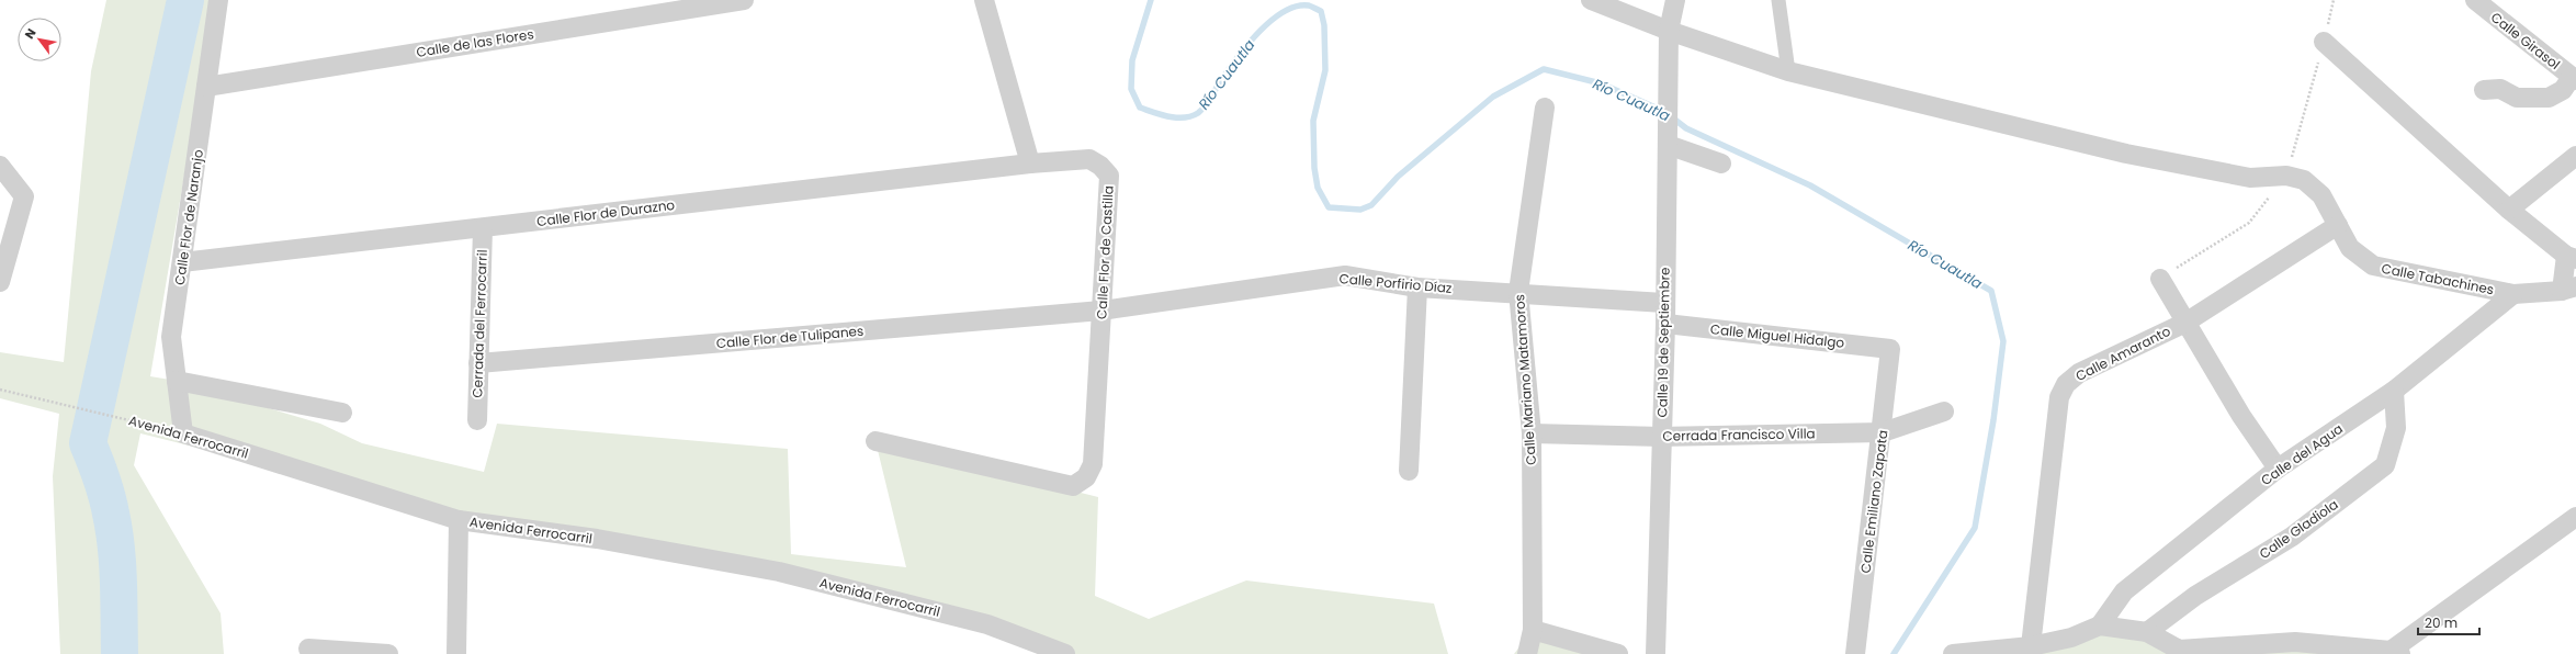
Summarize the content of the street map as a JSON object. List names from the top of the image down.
{
  "streets": {
    "street": [
      "Calle Girasol",
      "Calle de las Flores",
      "Calle Flor de Durazno",
      "Calle Flor de Naranjo",
      "Calle Flor de Castilla",
      "Calle Tabachines",
      "Calle Porfirio Díaz",
      "Cerrada del Ferrocarril",
      "Calle Miguel Hidalgo",
      "Calle Flor de Tulipanes",
      "Calle 19 de Septiembre",
      "Calle Amaranto",
      "Calle Mariano Matamoros",
      "Cerrada Francisco Villa",
      "Avenida Ferrocarril",
      "Calle del Agua",
      "Calle Emiliano Zapata",
      "Calle Gladiola"
    ]
  },
  "crossings": [
    ["Calle de las Flores", "Calle Flor de Naranjo"],
    ["Calle Flor de Durazno", "Calle Flor de Naranjo"],
    ["Calle Flor de Durazno", "Calle Flor de Castilla"],
    ["Calle Flor de Durazno", "Cerrada del Ferrocarril"],
    ["Calle Flor de Naranjo", "Avenida Ferrocarril"],
    ["Calle Flor de Castilla", "Calle Porfirio Díaz"],
    ["Calle Flor de Castilla", "Calle Flor de Tulipanes"],
    ["Calle Tabachines", "Calle Amaranto"],
    ["Calle Tabachines", "Calle del Agua"],
    ["Calle Porfirio Díaz", "Calle Flor de Tulipanes"],
    ["Calle Porfirio Díaz", "Calle 19 de Septiembre"],
    ["Calle Porfirio Díaz", "Calle Mariano Matamoros"],
    ["Cerrada del Ferrocarril", "Calle Flor de Tulipanes"],
    ["Calle Miguel Hidalgo", "Calle 19 de Septiembre"],
    ["Calle Miguel Hidalgo", "Calle Emiliano Zapata"],
    ["Calle 19 de Septiembre", "Cerrada Francisco Villa"],
    ["Calle Mariano Matamoros", "Cerrada Francisco Villa"],
    ["Cerrada Francisco Villa", "Calle Emiliano Zapata"],
    ["Calle del Agua", "Calle Gladiola"]
  ],
  "water": ["Río Cuautla"],
  "scale_bar": "20 m",
  "north": "top left"
}
